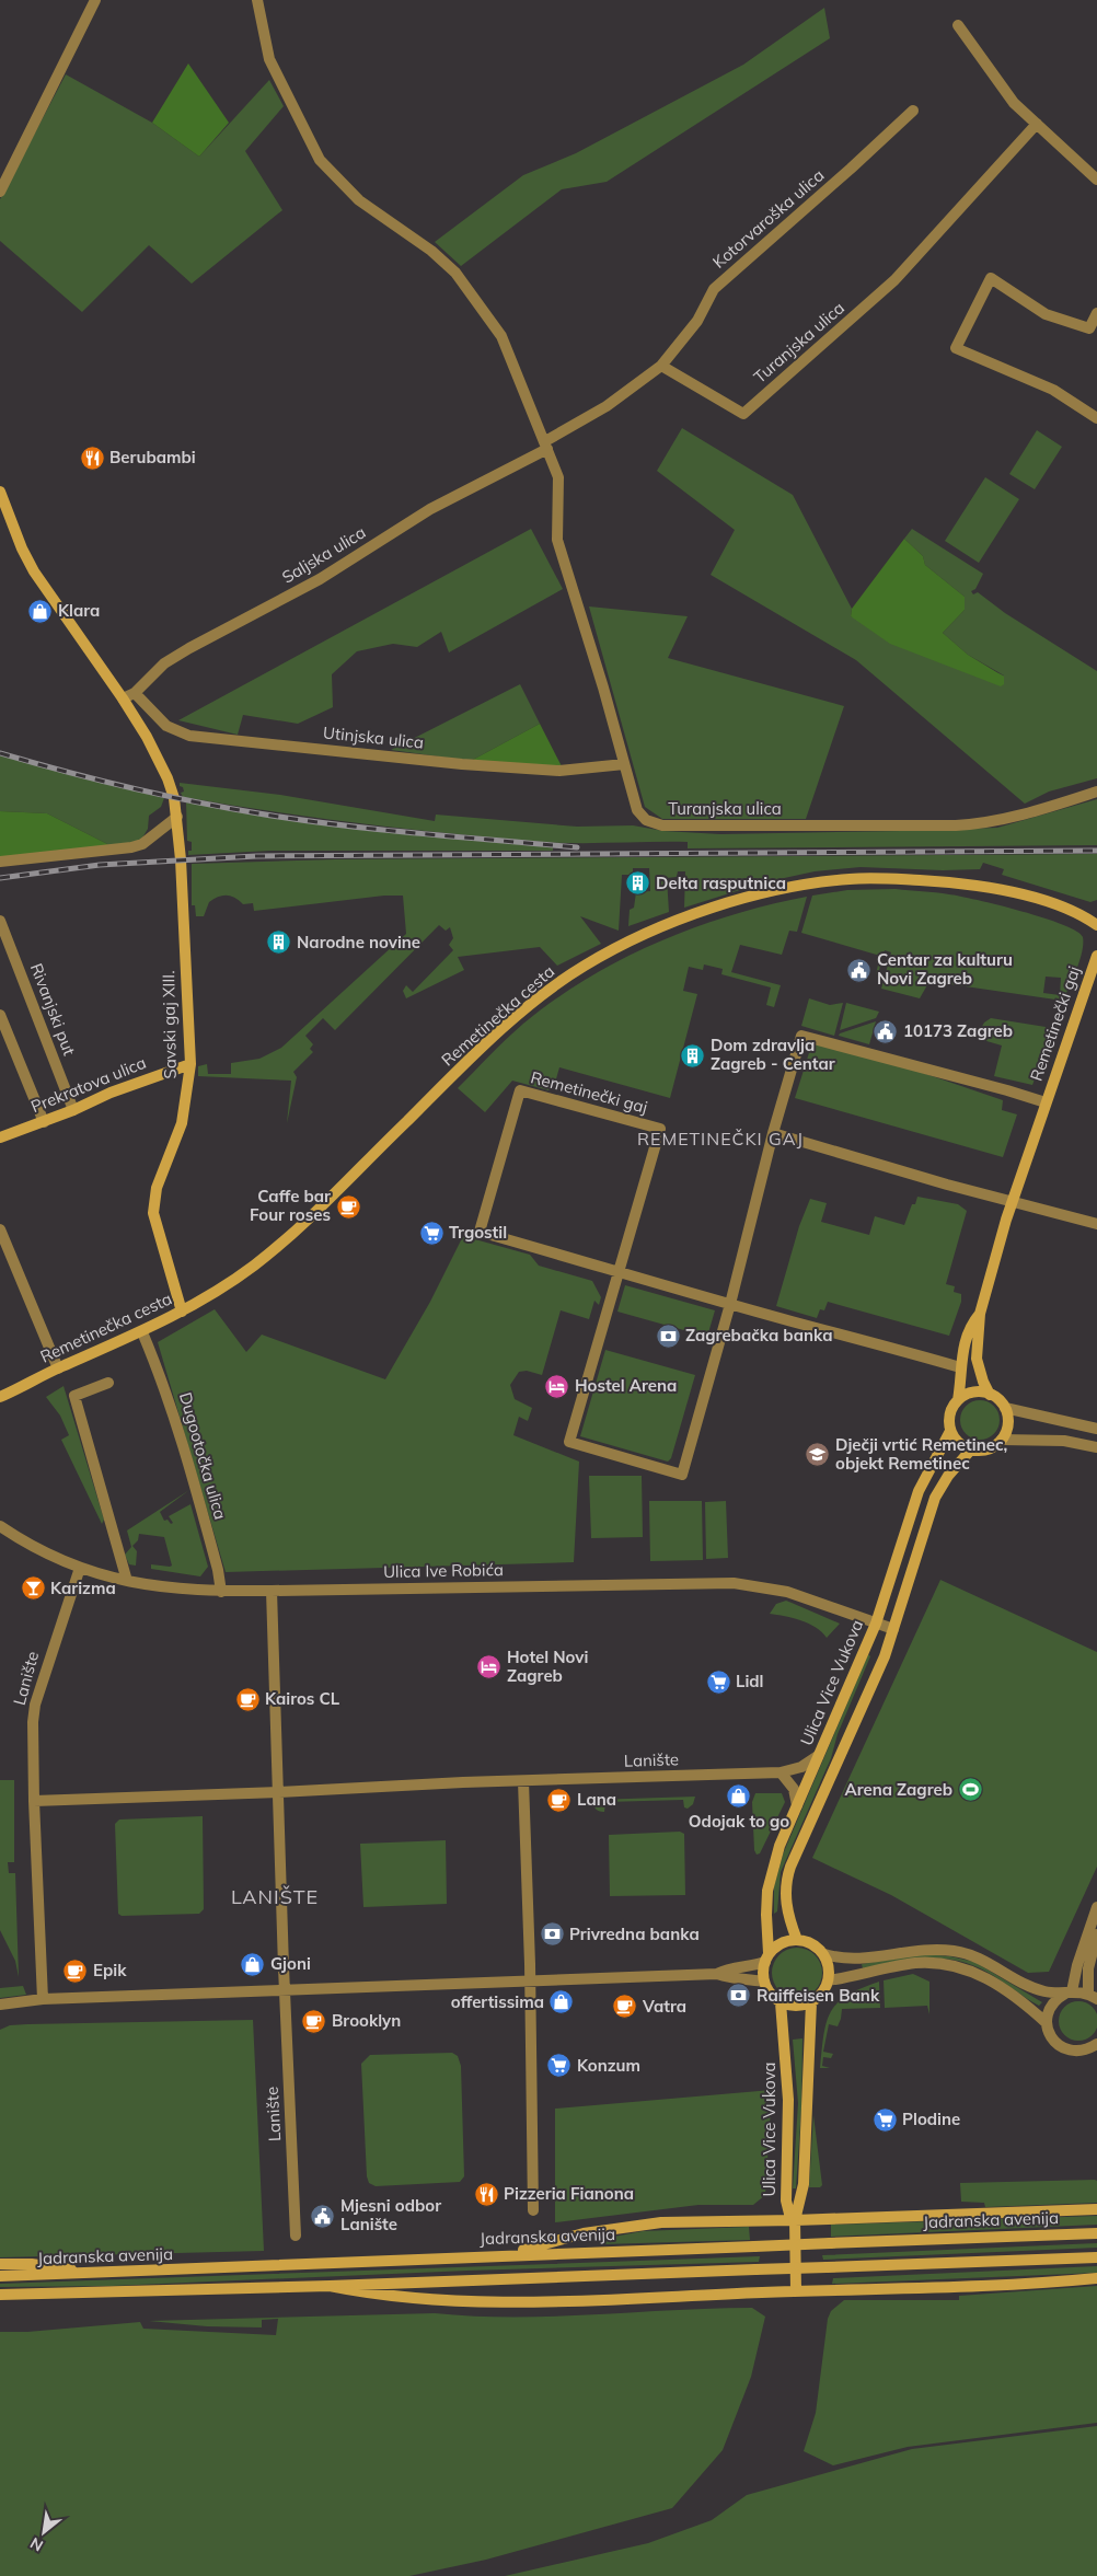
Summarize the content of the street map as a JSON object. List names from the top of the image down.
{
  "streets": {
    "main road": [
      "Remetinečka cesta",
      "Remetinečki gaj",
      "Savski gaj XIII.",
      "Prekratova ulica",
      "Ulica Vice Vukova",
      "Jadranska avenija"
    ],
    "street": [
      "Kotorvaroška ulica",
      "Turanjska ulica",
      "Saljska ulica",
      "Utinjska ulica",
      "Rivanjski put",
      "Dugootočka ulica",
      "Ulica Ive Robića",
      "Lanište"
    ]
  },
  "crossings": [
    ["Kotorvaroška ulica", "Turanjska ulica"],
    ["Turanjska ulica", "Saljska ulica"],
    ["Turanjska ulica", "Utinjska ulica"],
    ["Saljska ulica", "Utinjska ulica"],
    ["Rivanjski put", "Prekratova ulica"],
    ["Remetinečka cesta", "Savski gaj XIII."],
    ["Remetinečka cesta", "Dugootočka ulica"],
    ["Remetinečki gaj", "Ulica Vice Vukova"],
    ["Savski gaj XIII.", "Prekratova ulica"],
    ["Dugootočka ulica", "Ulica Ive Robića"],
    ["Ulica Ive Robića", "Lanište"],
    ["Ulica Ive Robića", "Ulica Vice Vukova"],
    ["Lanište", "Ulica Vice Vukova"]
  ],
  "districts": ["REMETINEČKI GAJ", "LANIŠTE"],
  "places": {
    "restaurant": ["Berubambi", "Pizzeria Fianona"],
    "shop": [
      "Klara",
      "Odojak to go",
      "Gjoni",
      "offertissima"
    ],
    "building": ["Delta rasputnica", "Narodne novine", "Dom zdravlja Zagreb - Centar"],
    "public building": ["Centar za kulturu Novi Zagreb", "10173 Zagreb", "Mjesni odbor Lanište"],
    "cafe": [
      "Caffe bar Four roses",
      "Kairos CL",
      "Lana",
      "Epik",
      "Vatra",
      "Brooklyn"
    ],
    "supermarket": [
      "Trgostil",
      "Lidl",
      "Konzum",
      "Plodine"
    ],
    "bank": ["Zagrebačka banka", "Privredna banka", "Raiffeisen Bank"],
    "hotel": ["Hostel Arena", "Hotel Novi Zagreb"],
    "school or university": ["Dječji vrtić Remetinec, objekt Remetinec"],
    "bar": ["Karizma"],
    "sports": ["Arena Zagreb"]
  },
  "north": "bottom left"
}
